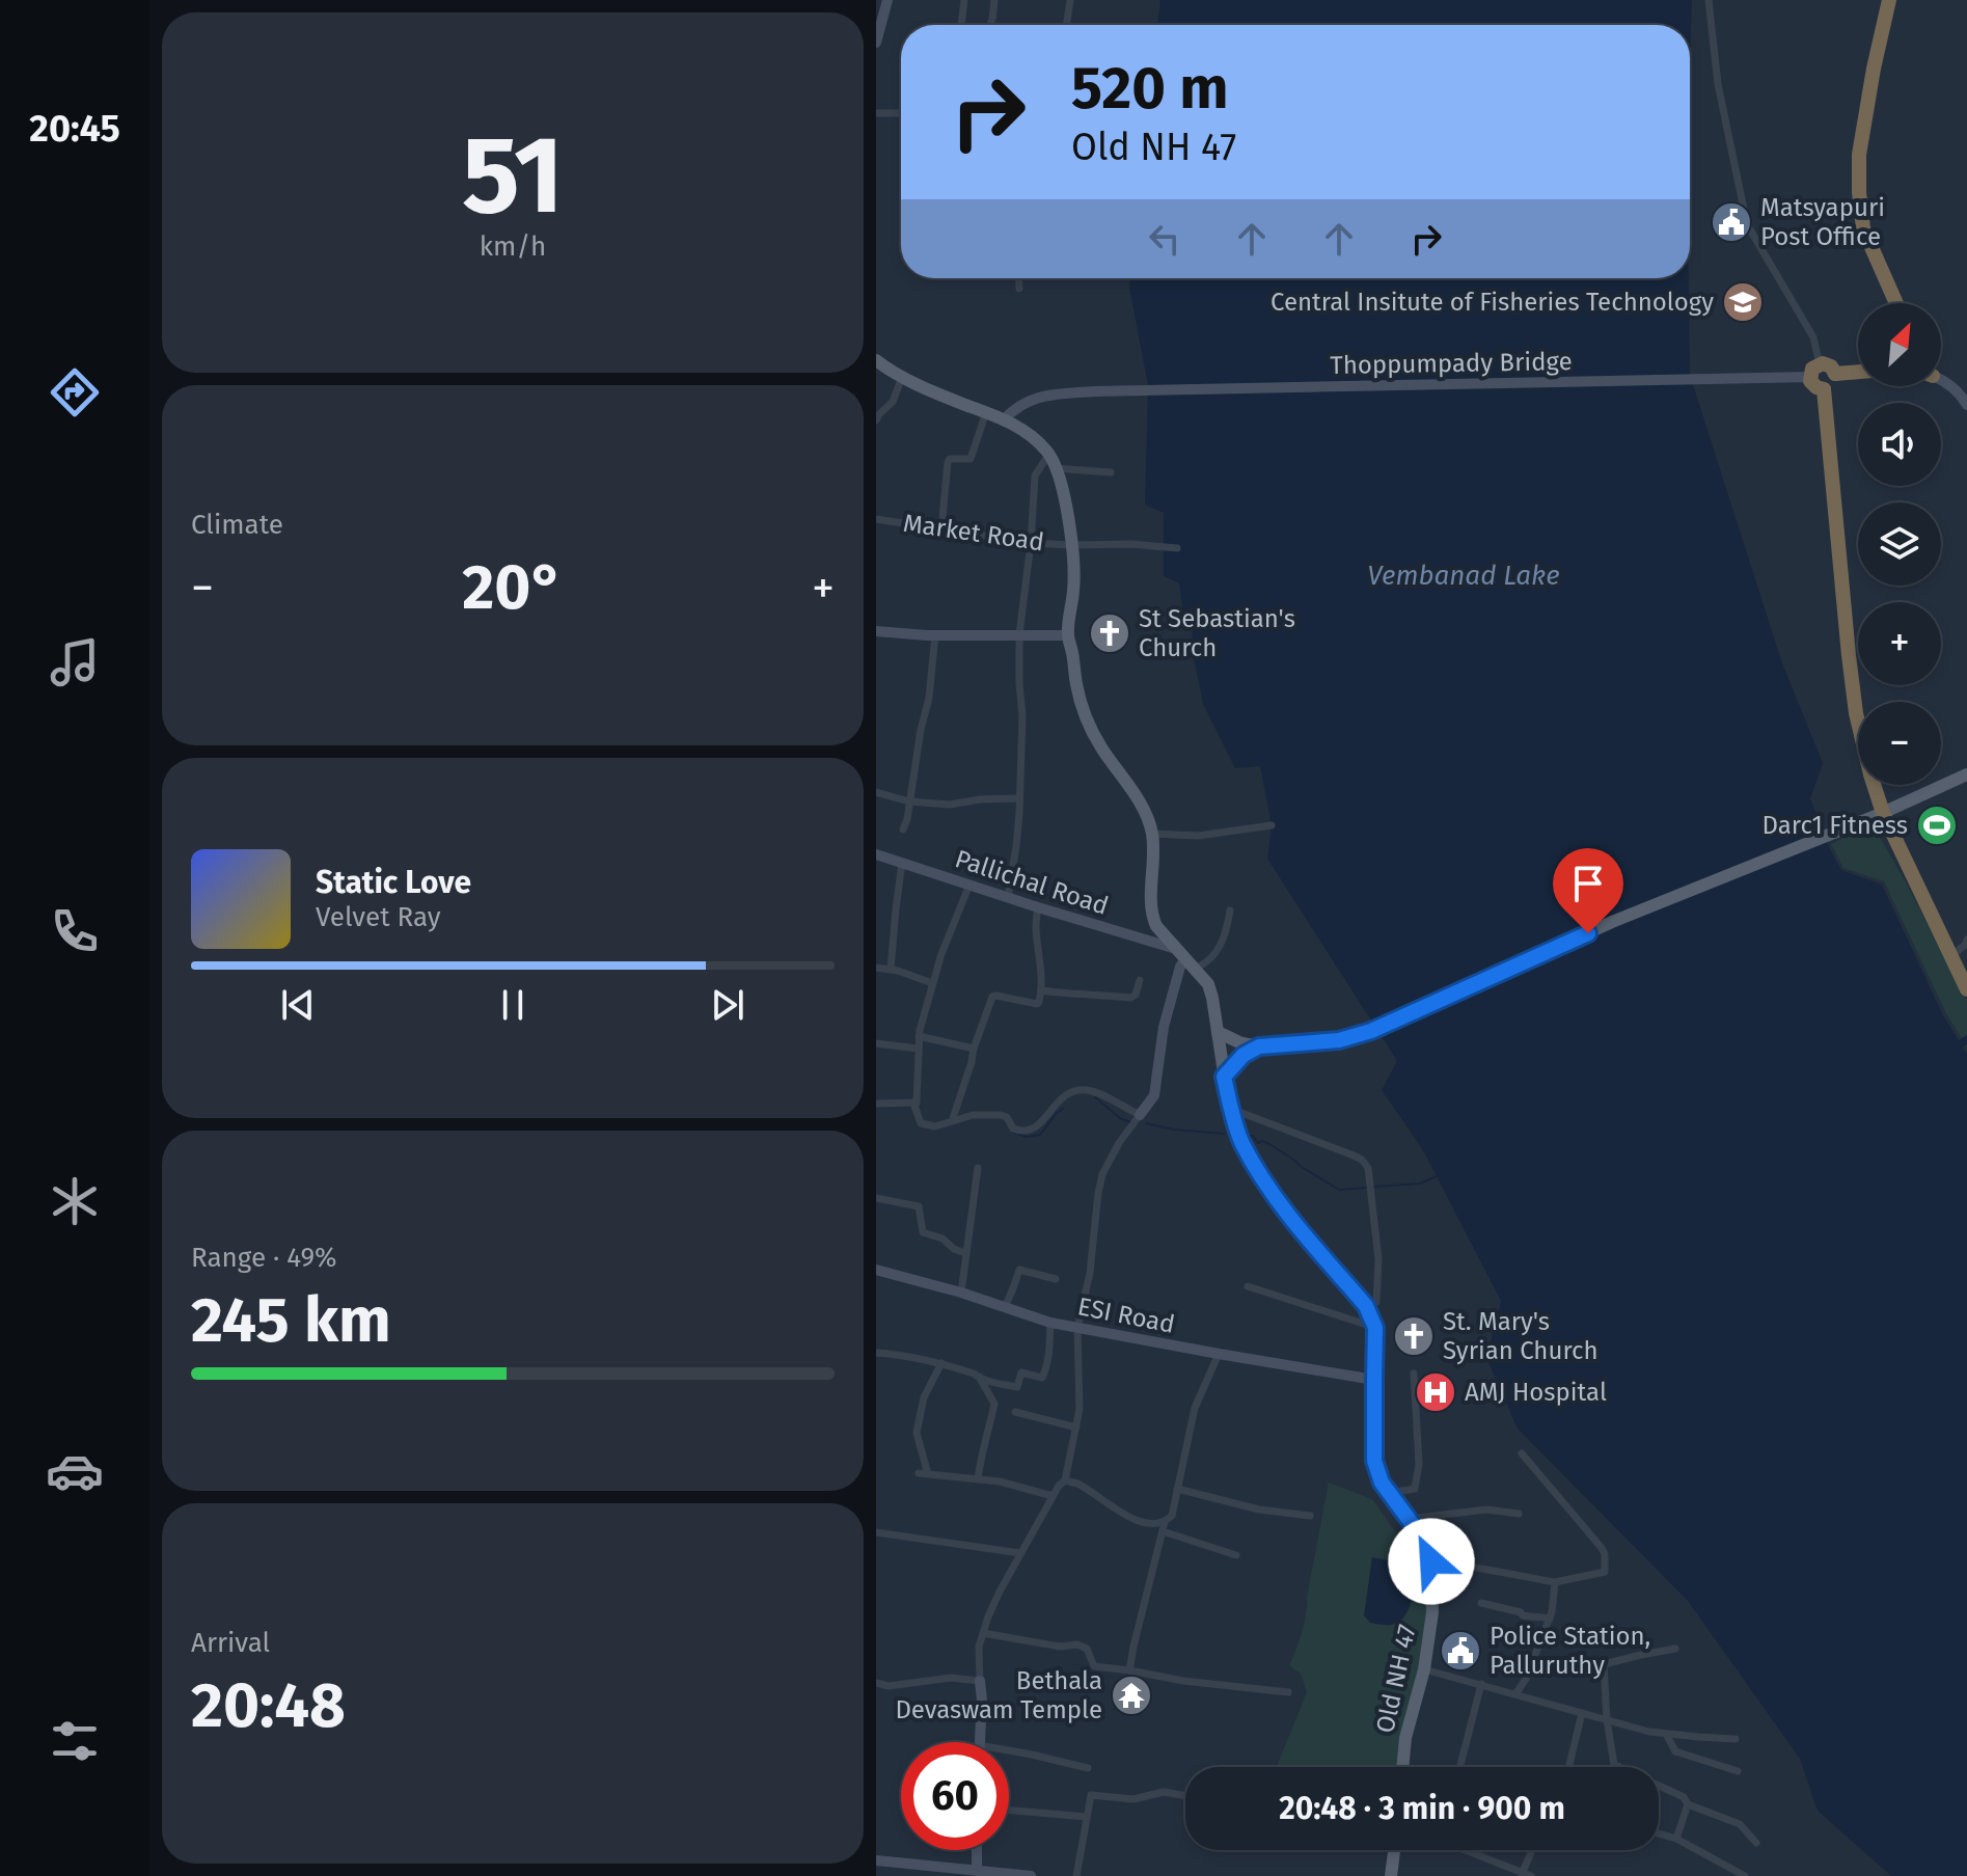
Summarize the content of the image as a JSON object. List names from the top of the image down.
{
  "streets": {
    "main road": [
      "Thoppumpady Bridge",
      "Pallichal Road",
      "ESI Road",
      "Old NH 47"
    ],
    "street": ["Market Road"]
  },
  "crossings": [
    ["Pallichal Road", "Old NH 47"],
    ["ESI Road", "Old NH 47"]
  ],
  "water": ["Vembanad Lake"],
  "places": {
    "public building": ["Matsyapuri Post Office", "Police Station, Palluruthy"],
    "school or university": ["Central Insitute of Fisheries Technology"],
    "church": ["St Sebastian's Church", "St. Mary's Syrian Church"],
    "sports": ["Darc1 Fitness"],
    "hospital": ["AMJ Hospital"],
    "temple": ["Bethala Devaswam Temple"]
  },
  "north": "top right",
  "page": {
    "tabs": "20:45",
    "tile": [
      ["51", "km/h"],
      "Climate",
      ["Range · 49%", "245 km"],
      ["Arrival", "20:48"]
    ],
    "turn": ["520 m", "Old NH 47"],
    "map_buttons": ["+", "−"],
    "heat": ["−", "20°", "+"],
    "song": ["Static Love", "Velvet Ray"],
    "limit": "60",
    "trip": "20:48 · 3 min · 900 m"
  }
}
